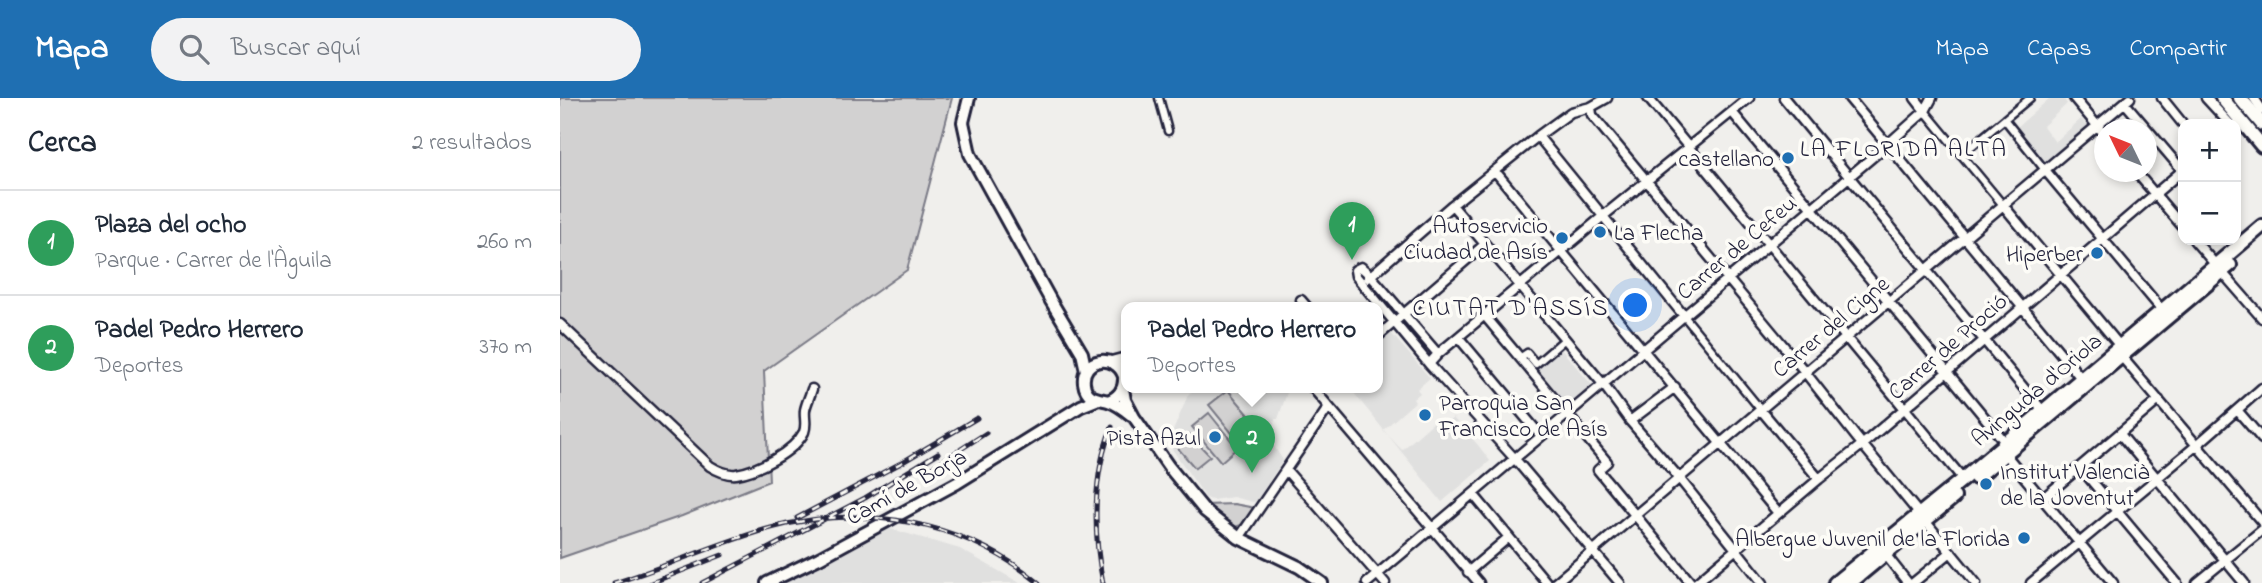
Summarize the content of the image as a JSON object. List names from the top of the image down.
{
  "streets": {
    "main road": ["Avinguda d'Oriola"],
    "street": [
      "Carrer de Cefeu",
      "Carrer del Cigne",
      "Carrer de Proció",
      "Camí de Borja"
    ]
  },
  "districts": ["LA FLORIDA ALTA", "CIUTAT D'ASSÍS"],
  "places": [
    "castellano",
    "La Flecha",
    "Autoservicio Ciudad de Asís",
    "Hiperber",
    "Parroquia San Francisco de Asís",
    "Pista Azul",
    "Institut Valencià de la Joventut",
    "Albergue Juvenil de la Florida"
  ],
  "north": "top left",
  "page": {
    "header": "Mapa",
    "search": "Buscar aquí",
    "nav": ["Mapa", "Capas", "Compartir"],
    "heading": ["Cerca", "2 resultados"],
    "map_buttons": ["+", "−"],
    "list": [
      {
        "mark": "1",
        "name": "Plaza del ocho",
        "note": "Parque · Carrer de l'Àguila",
        "value": "260 m"
      },
      {
        "mark": "2",
        "name": "Padel Pedro Herrero",
        "note": "Deportes",
        "value": "370 m"
      }
    ],
    "pins": ["1", "2"],
    "popup": ["Padel Pedro Herrero", "Deportes"]
  }
}
